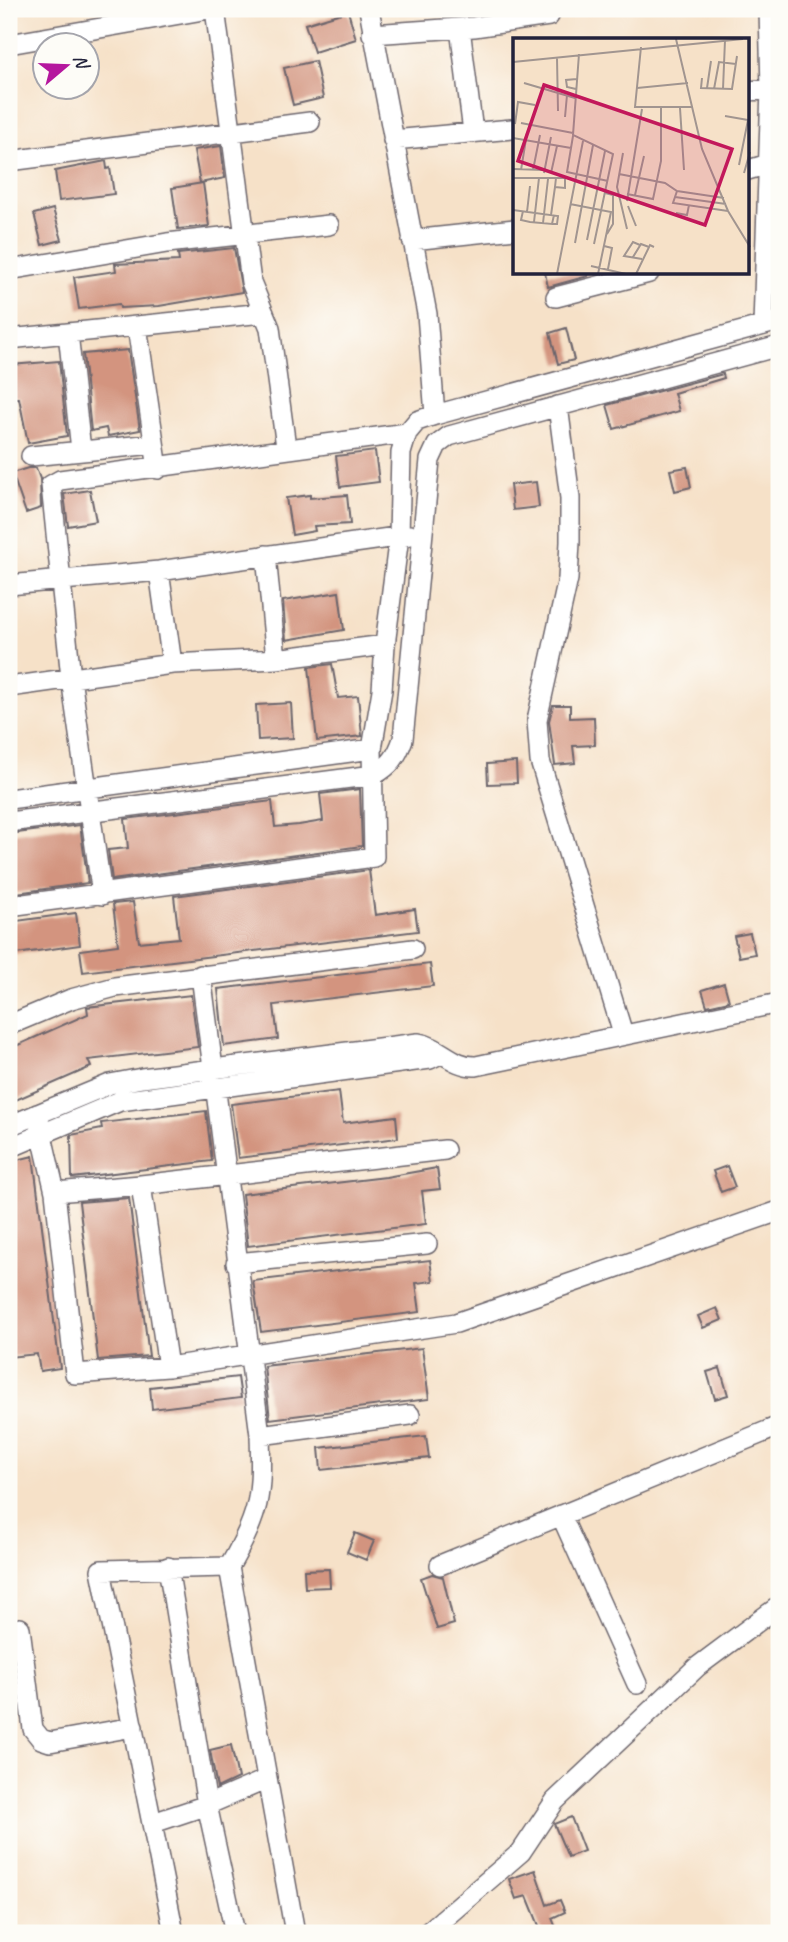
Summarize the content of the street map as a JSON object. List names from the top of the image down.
{
  "north": "right"
}
